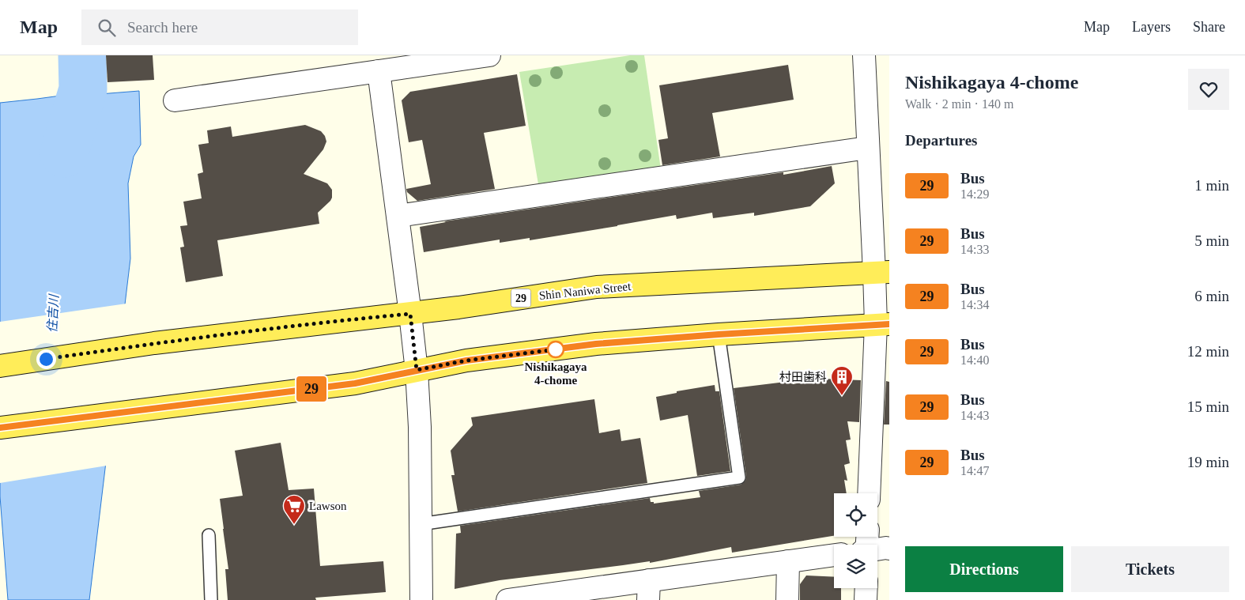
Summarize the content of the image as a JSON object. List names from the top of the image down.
{
  "streets": {
    "main road": ["Shin Naniwa Street", "29"]
  },
  "water": ["住吉川"],
  "places": {
    "other": ["Nishikagaya 4-chome"],
    "building": ["村田歯科"],
    "supermarket": ["Lawson"]
  },
  "lines": ["bus line 29"],
  "page": {
    "header": "Map",
    "search": "Search here",
    "nav": ["Map", "Layers", "Share"],
    "on_map": "29",
    "heading": [
      ["Nishikagaya 4-chome", "Walk · 2 min · 140 m"],
      "Departures"
    ],
    "list": [
      {
        "mark": "29",
        "name": "Bus",
        "note": "14:29",
        "value": "1 min"
      },
      {
        "mark": "29",
        "name": "Bus",
        "note": "14:33",
        "value": "5 min"
      },
      {
        "mark": "29",
        "name": "Bus",
        "note": "14:34",
        "value": "6 min"
      },
      {
        "mark": "29",
        "name": "Bus",
        "note": "14:40",
        "value": "12 min"
      },
      {
        "mark": "29",
        "name": "Bus",
        "note": "14:43",
        "value": "15 min"
      },
      {
        "mark": "29",
        "name": "Bus",
        "note": "14:47",
        "value": "19 min"
      }
    ],
    "buttons": ["Directions", "Tickets"]
  }
}
